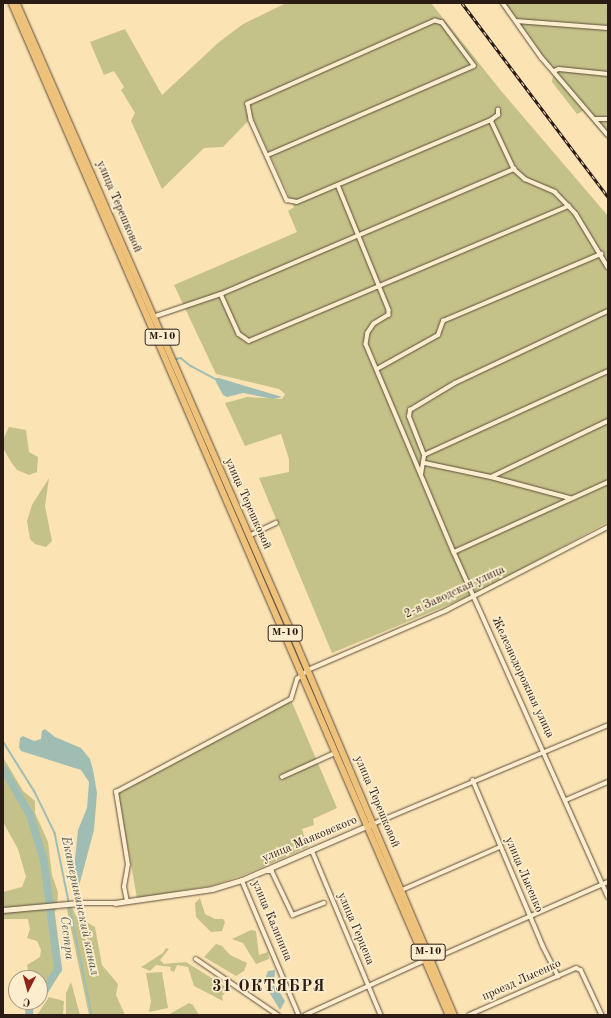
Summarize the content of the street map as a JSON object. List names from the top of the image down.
{
  "streets": {
    "highway": ["улица Терешковой", "М-10"],
    "street": [
      "2-я Заводская улица",
      "Железнодорожная улица",
      "улица Маяковского",
      "улица Лысенко",
      "улица Калинина",
      "улица Герцена",
      "проезд Лысенко"
    ]
  },
  "crossings": [
    ["улица Терешковой", "2-я Заводская улица"],
    ["улица Терешковой", "улица Маяковского"],
    ["2-я Заводская улица", "Железнодорожная улица"],
    ["Железнодорожная улица", "улица Маяковского"],
    ["улица Маяковского", "улица Лысенко"],
    ["улица Маяковского", "улица Калинина"],
    ["улица Маяковского", "улица Герцена"],
    ["улица Лысенко", "проезд Лысенко"]
  ],
  "districts": ["31 ОКТЯБРЯ"],
  "water": ["Екатерининский канал", "Сестра"],
  "north": "bottom"
}
